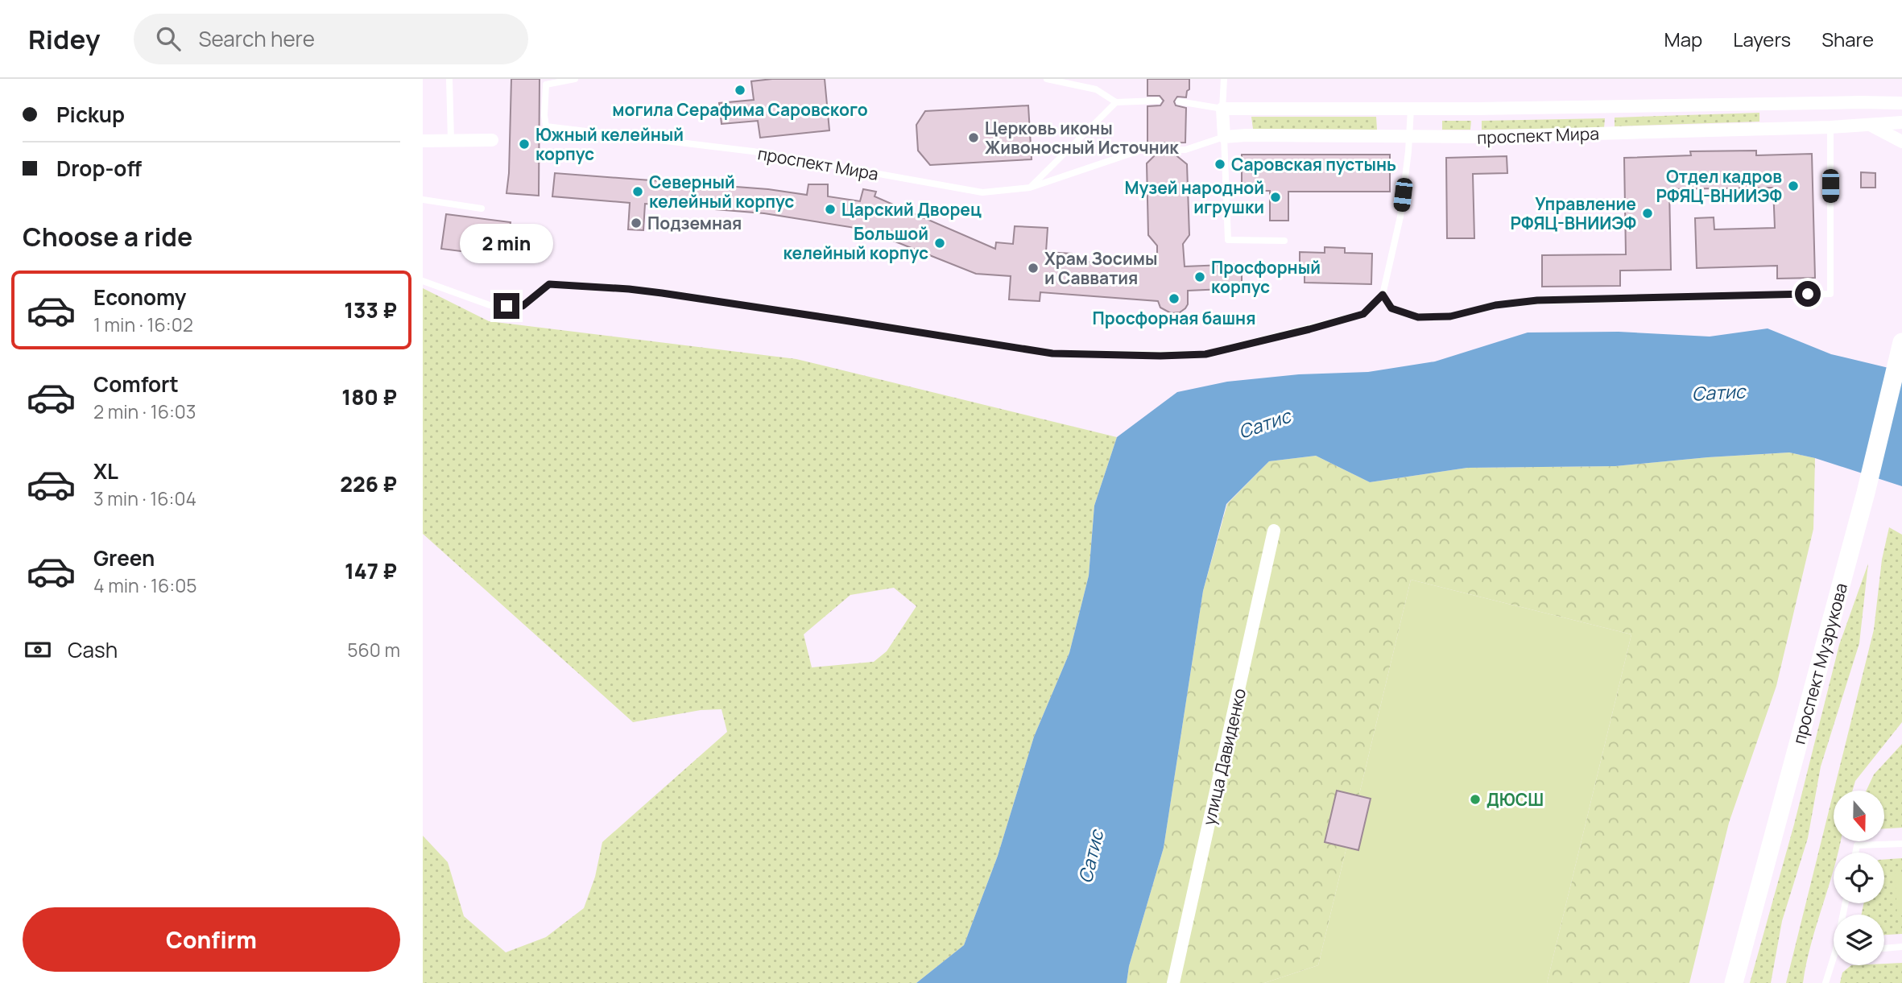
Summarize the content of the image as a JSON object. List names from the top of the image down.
{
  "streets": {
    "main road": ["проспект Музрукова"],
    "street": ["проспект Мира", "улица Давиденко"]
  },
  "water": ["Сатис"],
  "places": [
    "могила Серафима Саровского",
    "Церковь иконы Живоносный Источник",
    "Южный келейный корпус",
    "Саровская пустынь",
    "Отдел кадров РФЯЦ-ВНИИЭФ",
    "Северный келейный корпус",
    "Музей народной игрушки",
    "Царский Дворец",
    "Управление РФЯЦ-ВНИИЭФ",
    "Подземная",
    "Большой келейный корпус",
    "Храм Зосимы и Савватия",
    "Просфорный корпус",
    "Просфорная башня",
    "ДЮСШ"
  ],
  "north": "bottom",
  "page": {
    "header": "Ridey",
    "search": "Search here",
    "nav": ["Map", "Layers", "Share"],
    "banner": ["Pickup", "Drop-off"],
    "heading": "Choose a ride",
    "bubble": "2 min",
    "list": [
      {
        "name": "Economy",
        "note": "1 min · 16:02",
        "value": "133 ₽"
      },
      {
        "name": "Comfort",
        "note": "2 min · 16:03",
        "value": "180 ₽"
      },
      {
        "name": "XL",
        "note": "3 min · 16:04",
        "value": "226 ₽"
      },
      {
        "name": "Green",
        "note": "4 min · 16:05",
        "value": "147 ₽"
      }
    ],
    "pay": ["Cash", "560 m"],
    "buttons": "Confirm"
  }
}
